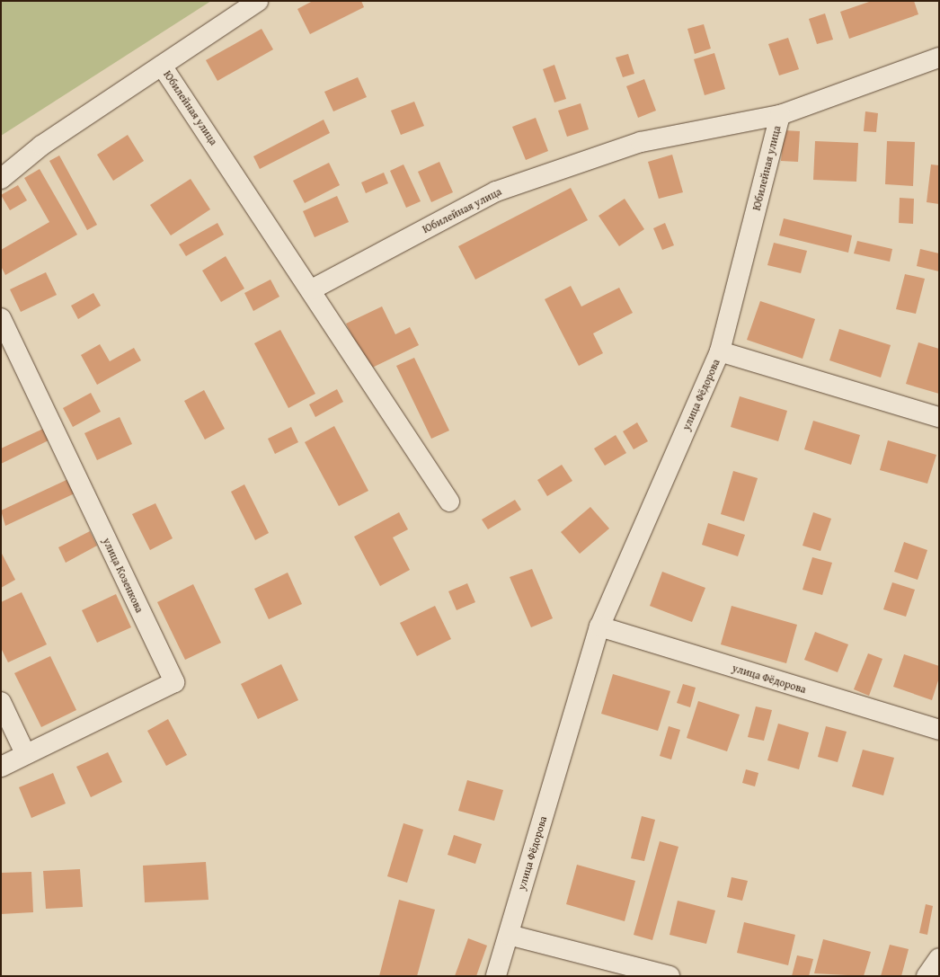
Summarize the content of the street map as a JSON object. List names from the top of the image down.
{
  "streets": {
    "street": ["Юбилейная улица", "улица Фёдорова", "улица Козенкова"]
  },
  "crossings": [
    ["Юбилейная улица", "улица Фёдорова"]
  ]
}
